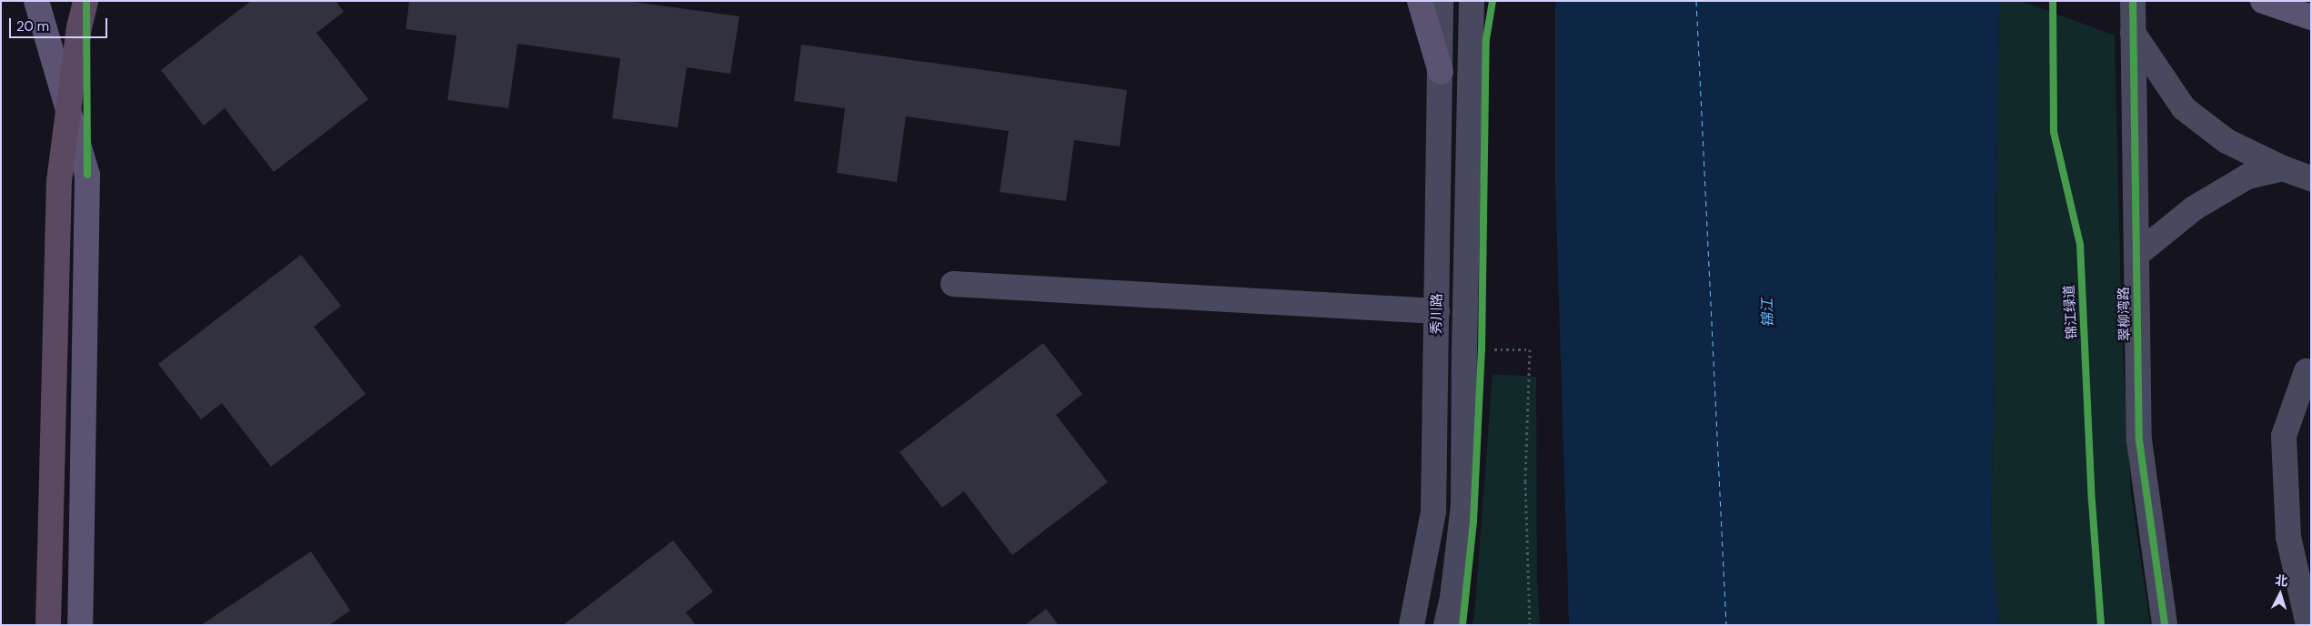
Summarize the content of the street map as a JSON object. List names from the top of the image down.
{
  "streets": {
    "street": ["秀川路", "翠柳湾路"],
    "cycle path": ["锦江绿道"]
  },
  "water": ["锦江"],
  "scale_bar": "20 m",
  "north": "top"
}
